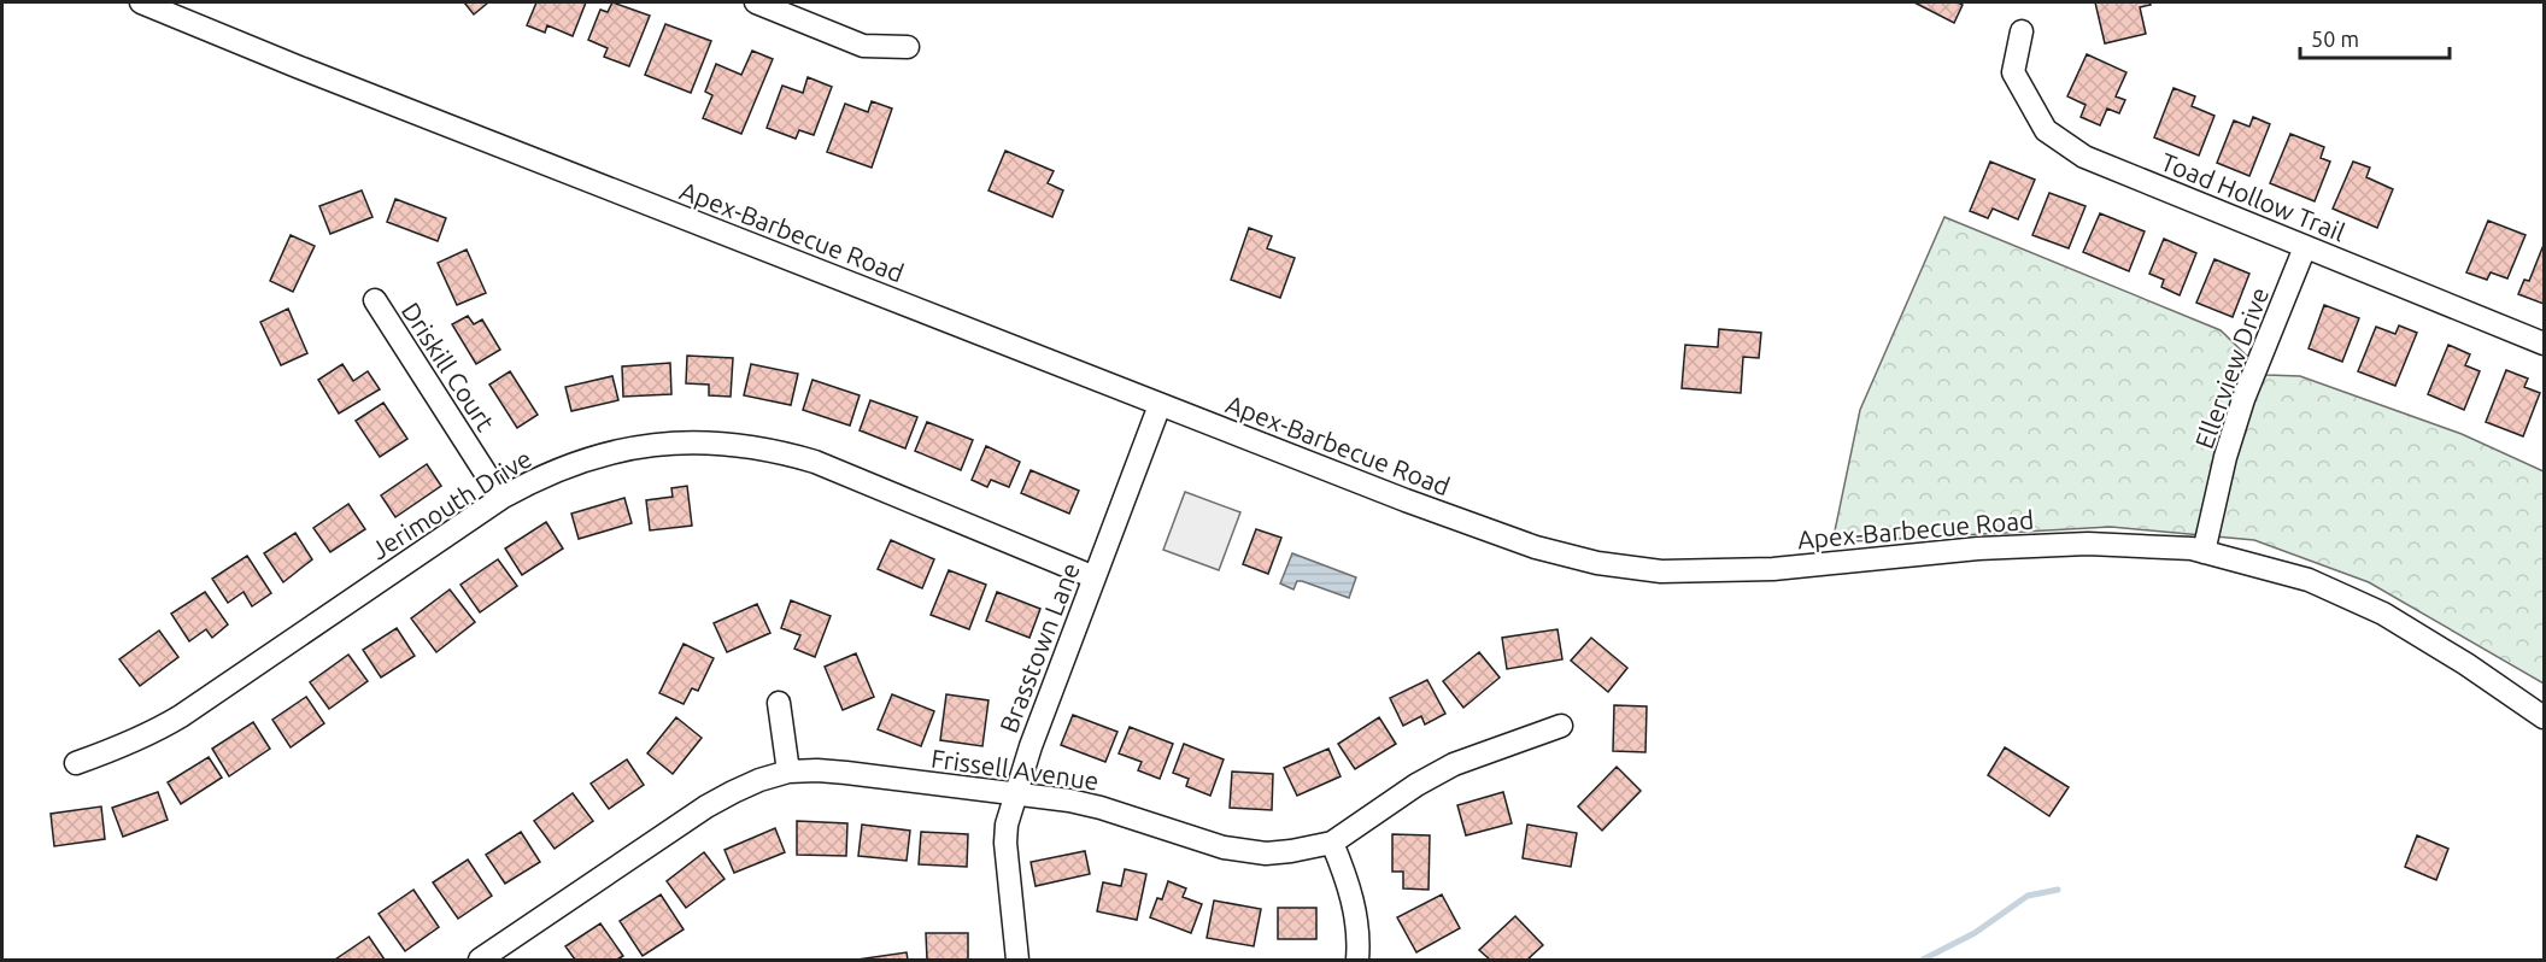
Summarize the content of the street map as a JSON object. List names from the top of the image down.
{
  "streets": {
    "street": [
      "Toad Hollow Trail",
      "Apex-Barbecue Road",
      "Driskill Court",
      "Ellerview Drive",
      "Jerimouth Drive",
      "Brasstown Lane",
      "Frissell Avenue"
    ]
  },
  "crossings": [
    ["Toad Hollow Trail", "Ellerview Drive"],
    ["Apex-Barbecue Road", "Ellerview Drive"],
    ["Apex-Barbecue Road", "Brasstown Lane"],
    ["Driskill Court", "Jerimouth Drive"],
    ["Jerimouth Drive", "Brasstown Lane"],
    ["Brasstown Lane", "Frissell Avenue"]
  ],
  "scale_bar": "50 m"
}
